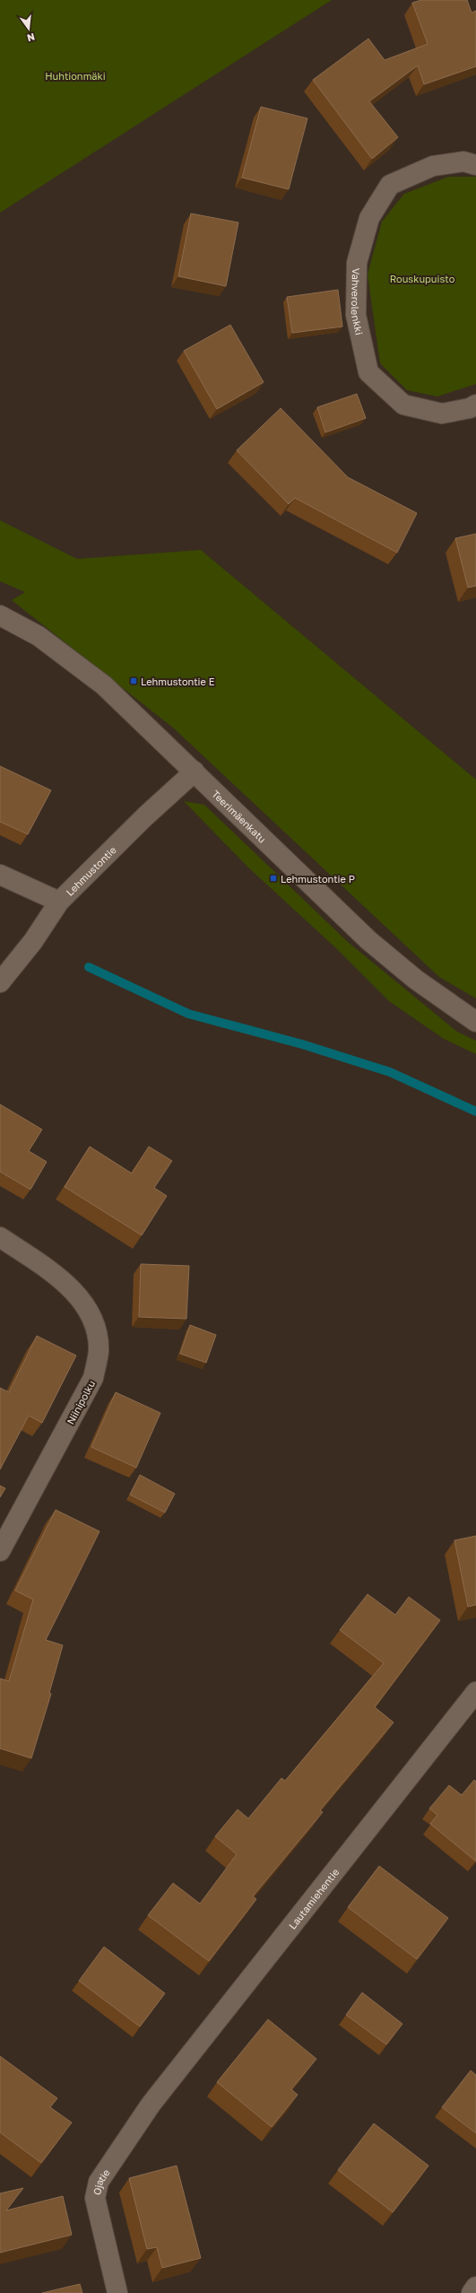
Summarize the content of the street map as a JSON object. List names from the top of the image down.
{
  "streets": {
    "street": [
      "Vahverolenkki",
      "Teerimäenkatu",
      "Lehmustontie",
      "Niinipolku",
      "Lautamiehentie",
      "Ojatie"
    ]
  },
  "crossings": [
    ["Teerimäenkatu", "Lehmustontie"],
    ["Lautamiehentie", "Ojatie"]
  ],
  "parks": ["Huhtionmäki", "Rouskupuisto"],
  "places": {
    "transit": ["Lehmustontie E", "Lehmustontie P"]
  },
  "north": "bottom"
}
